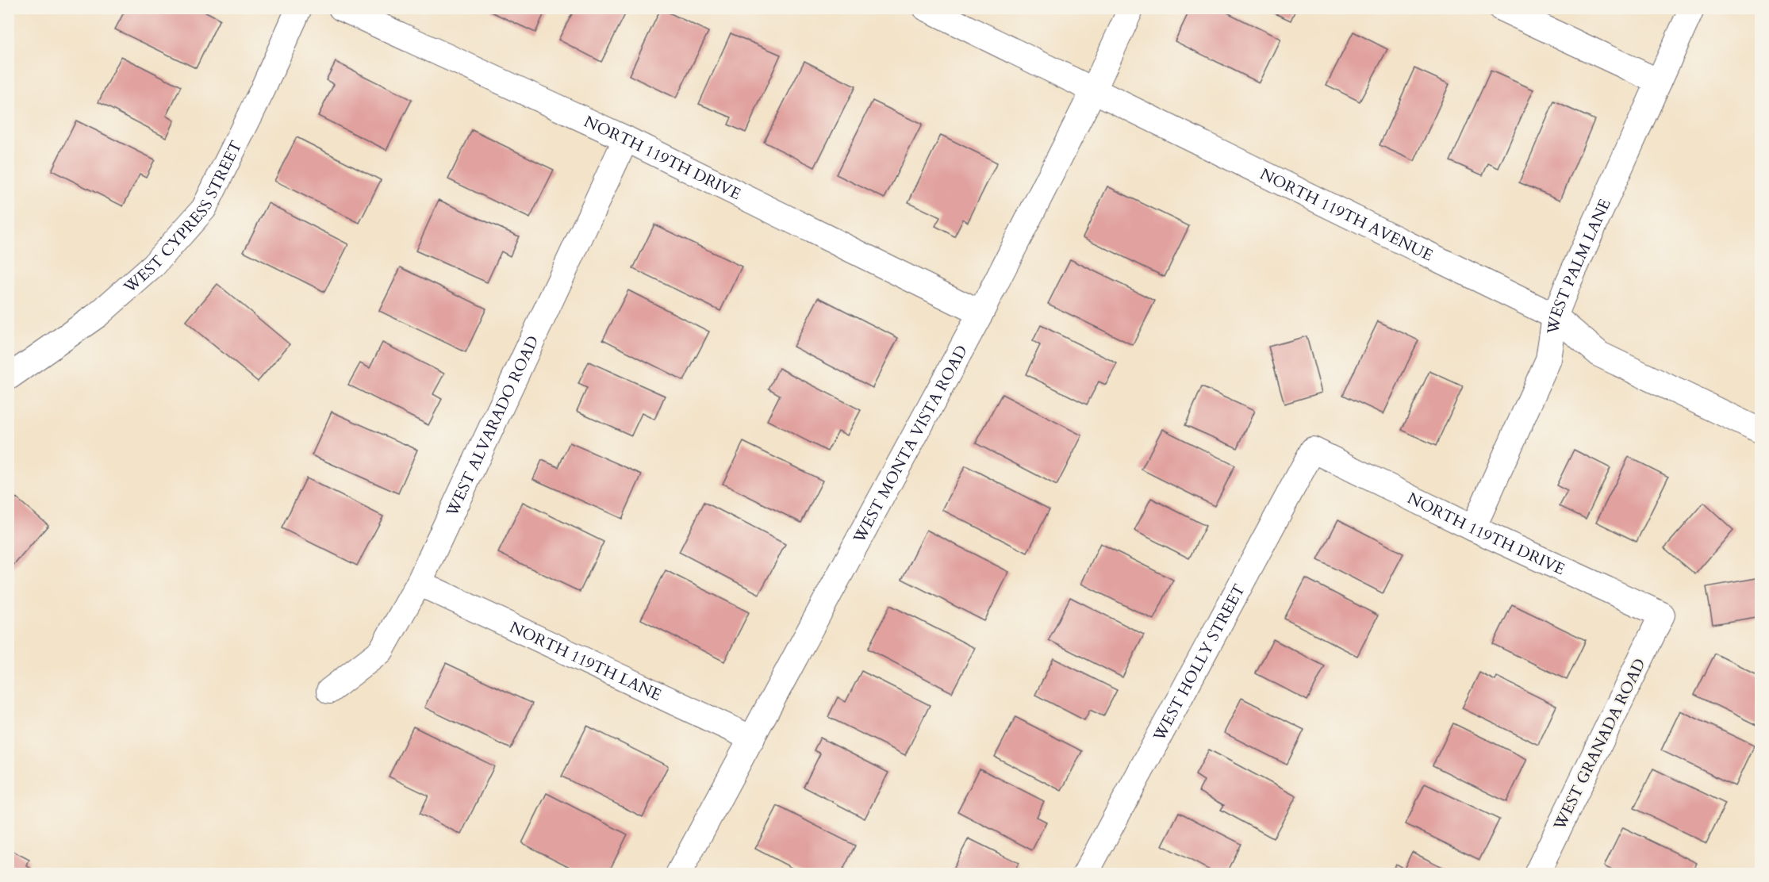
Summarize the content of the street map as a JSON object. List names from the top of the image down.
{
  "streets": {
    "street": [
      "NORTH 119TH DRIVE",
      "NORTH 119TH AVENUE",
      "WEST CYPRESS STREET",
      "WEST PALM LANE",
      "WEST ALVARADO ROAD",
      "WEST MONTA VISTA ROAD",
      "NORTH 119TH LANE",
      "WEST HOLLY STREET",
      "WEST GRANADA ROAD"
    ]
  },
  "crossings": [
    ["NORTH 119TH DRIVE", "WEST PALM LANE"],
    ["NORTH 119TH DRIVE", "WEST ALVARADO ROAD"],
    ["NORTH 119TH DRIVE", "WEST MONTA VISTA ROAD"],
    ["NORTH 119TH DRIVE", "WEST HOLLY STREET"],
    ["NORTH 119TH DRIVE", "WEST GRANADA ROAD"],
    ["NORTH 119TH AVENUE", "WEST PALM LANE"],
    ["NORTH 119TH AVENUE", "WEST MONTA VISTA ROAD"],
    ["WEST ALVARADO ROAD", "NORTH 119TH LANE"],
    ["WEST MONTA VISTA ROAD", "NORTH 119TH LANE"]
  ]
}
